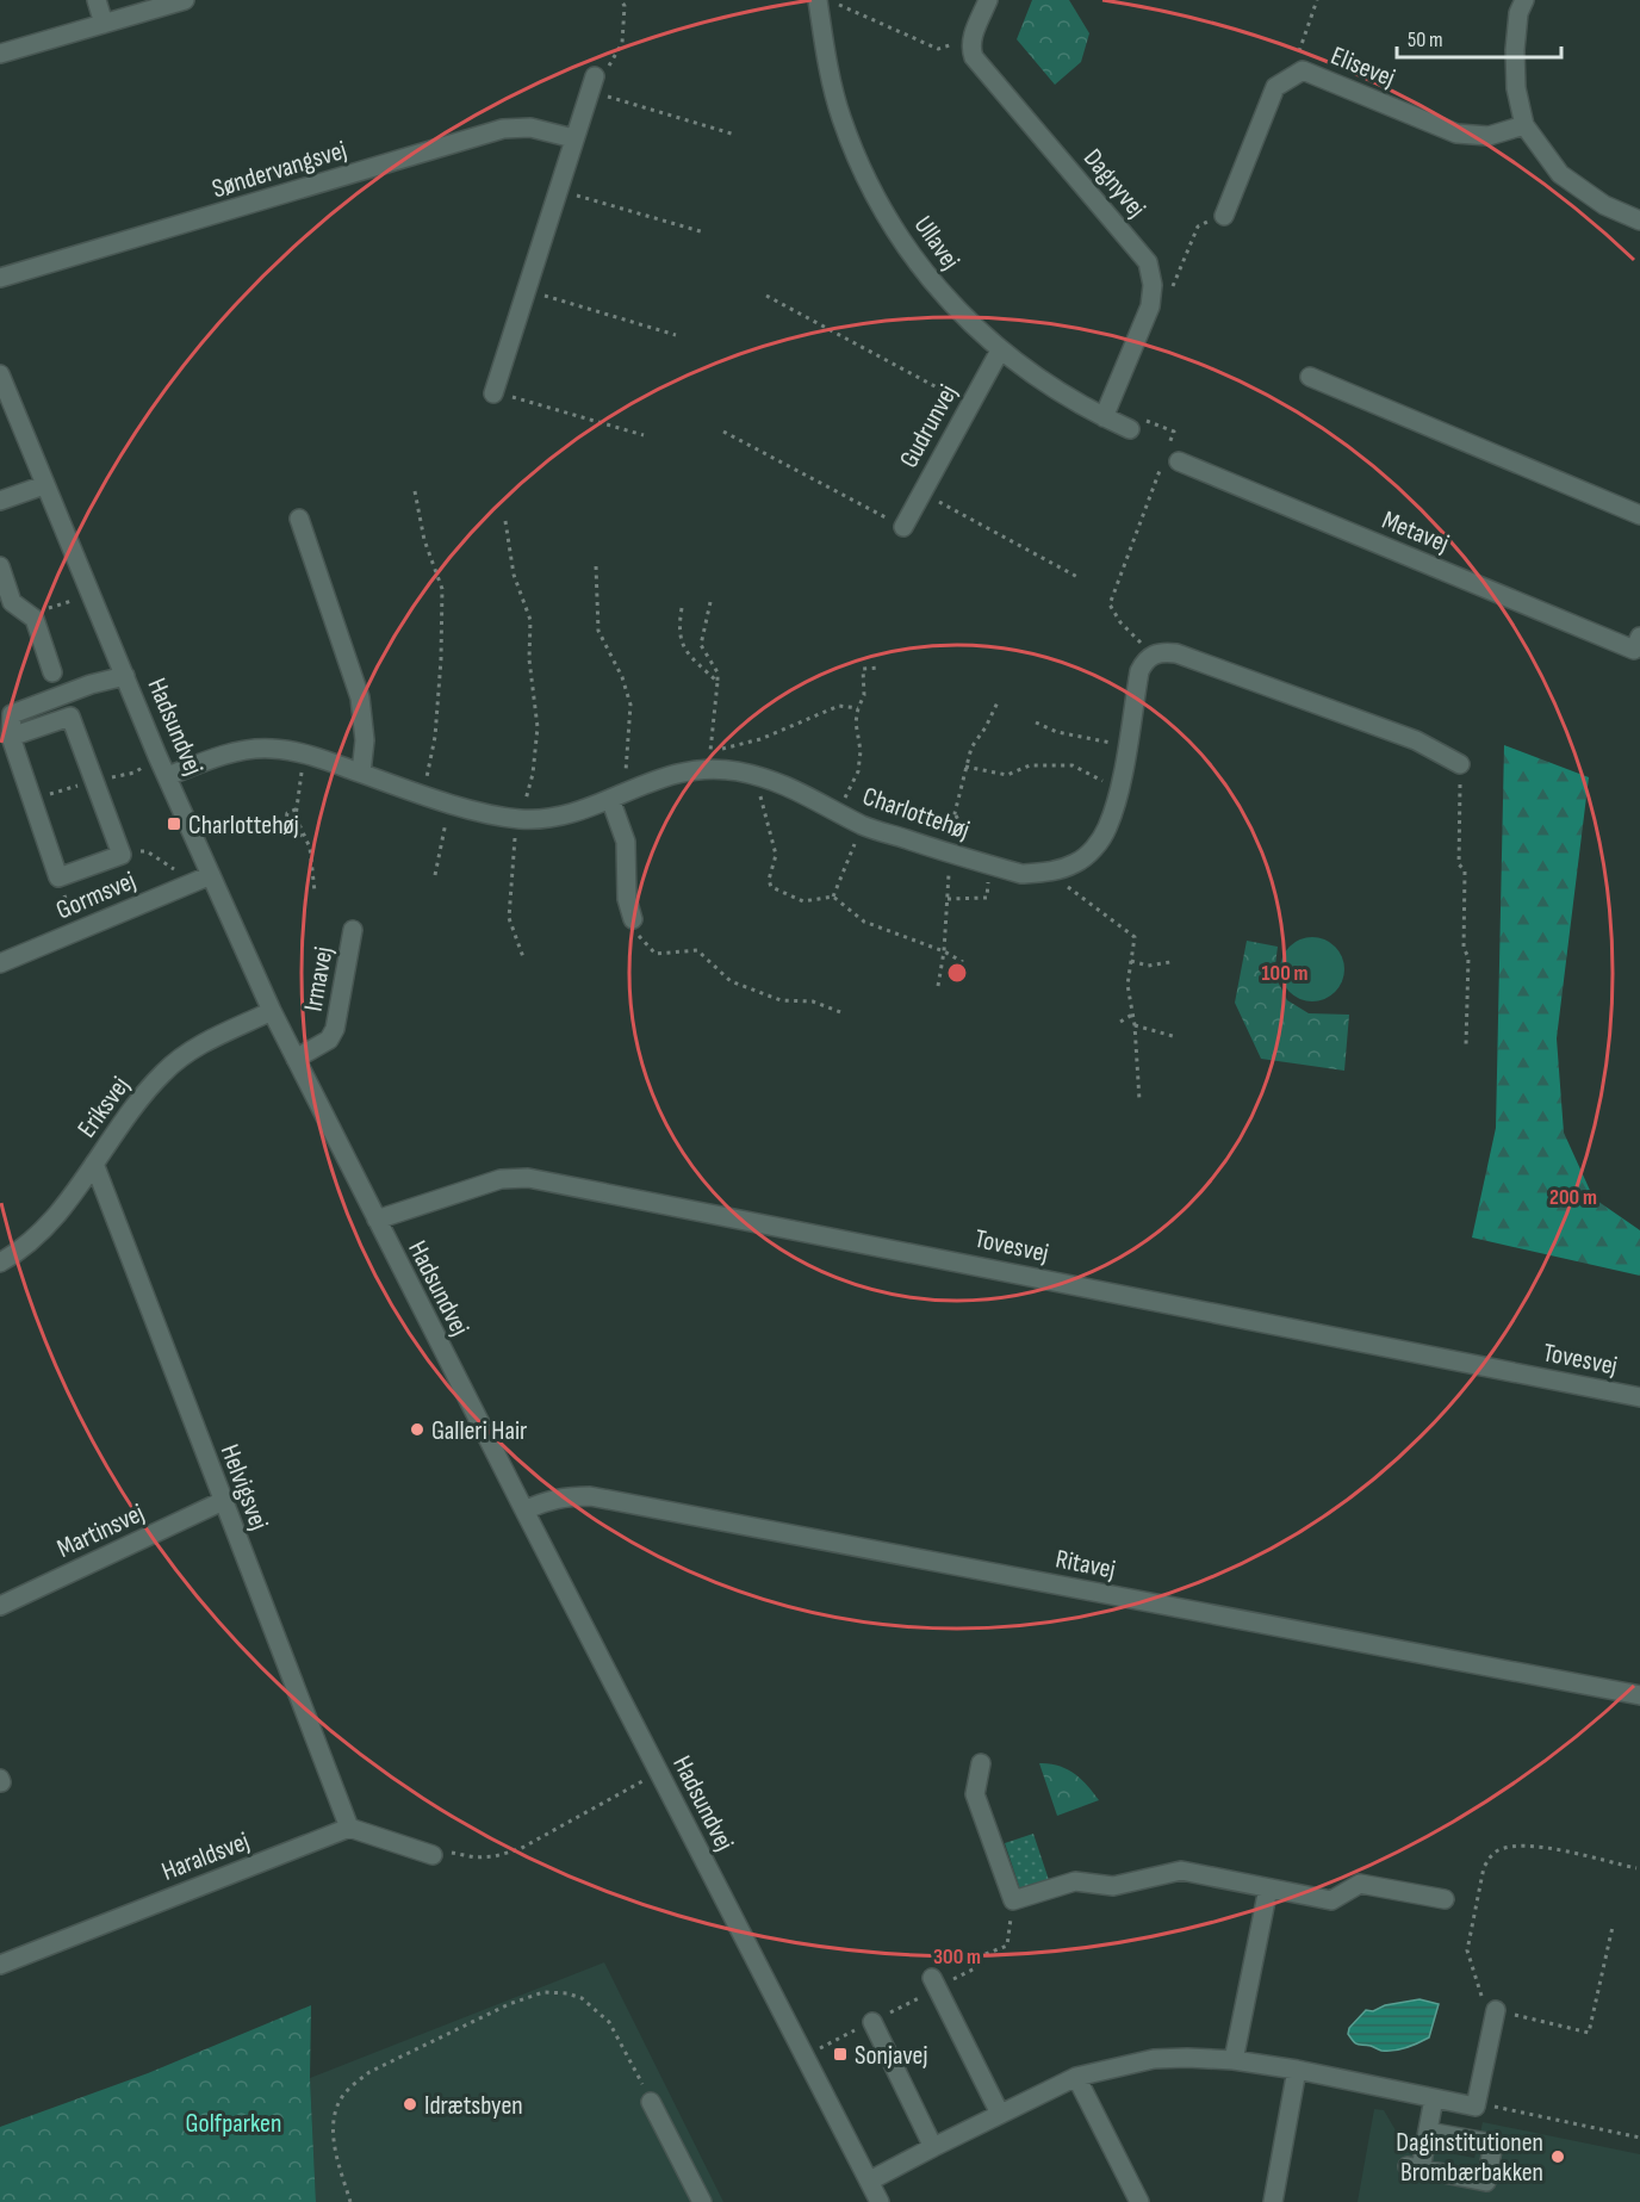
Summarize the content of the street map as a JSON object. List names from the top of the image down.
{
  "streets": {
    "street": [
      "Elisevej",
      "Søndervangsvej",
      "Dagnyvej",
      "Ullavej",
      "Gudrunvej",
      "Metavej",
      "Hadsundvej",
      "Charlottehøj",
      "Gormsvej",
      "Irmavej",
      "Eriksvej",
      "Tovesvej",
      "Helvigsvej",
      "Martinsvej",
      "Ritavej",
      "Haraldsvej"
    ]
  },
  "crossings": [
    ["Dagnyvej", "Ullavej"],
    ["Ullavej", "Gudrunvej"],
    ["Hadsundvej", "Charlottehøj"],
    ["Hadsundvej", "Gormsvej"],
    ["Hadsundvej", "Irmavej"],
    ["Hadsundvej", "Eriksvej"],
    ["Hadsundvej", "Tovesvej"],
    ["Hadsundvej", "Ritavej"],
    ["Eriksvej", "Helvigsvej"],
    ["Helvigsvej", "Martinsvej"],
    ["Helvigsvej", "Haraldsvej"]
  ],
  "parks": ["Golfparken"],
  "places": {
    "transit": ["Charlottehøj", "Sonjavej"],
    "other": ["Galleri Hair", "Idrætsbyen", "Daginstitutionen Brombærbakken"]
  },
  "scale_bar": "50 m",
  "rings": ["100 m", "200 m", "300 m"]
}
